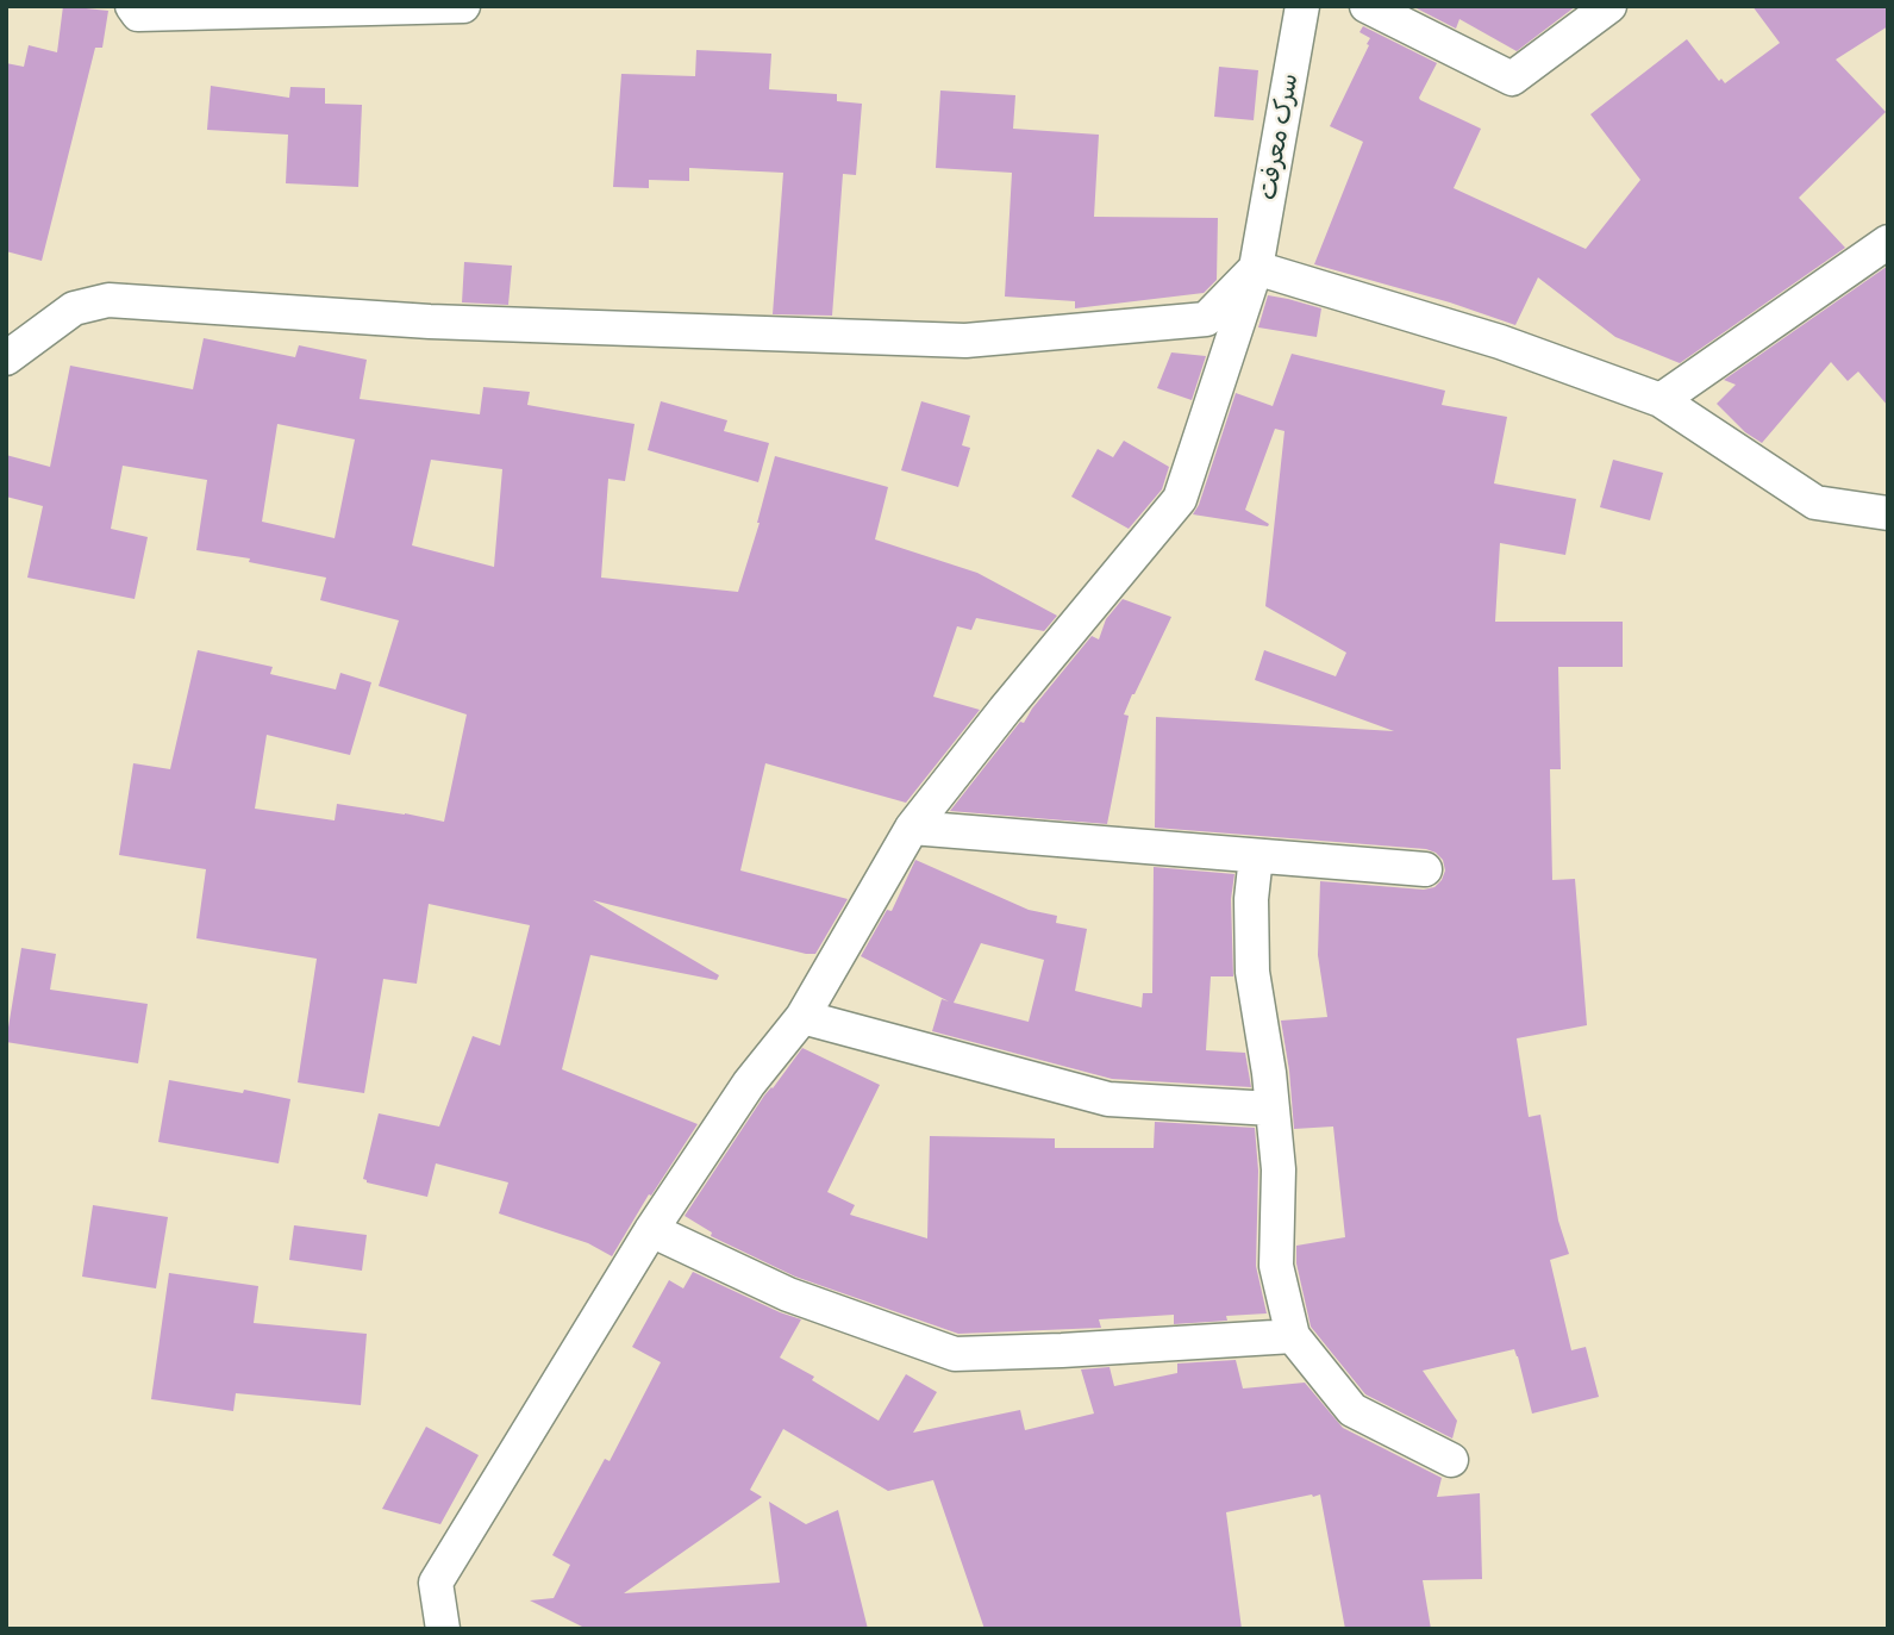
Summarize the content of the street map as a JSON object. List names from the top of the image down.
{
  "streets": {
    "street": ["سرک معرفت"]
  }
}
